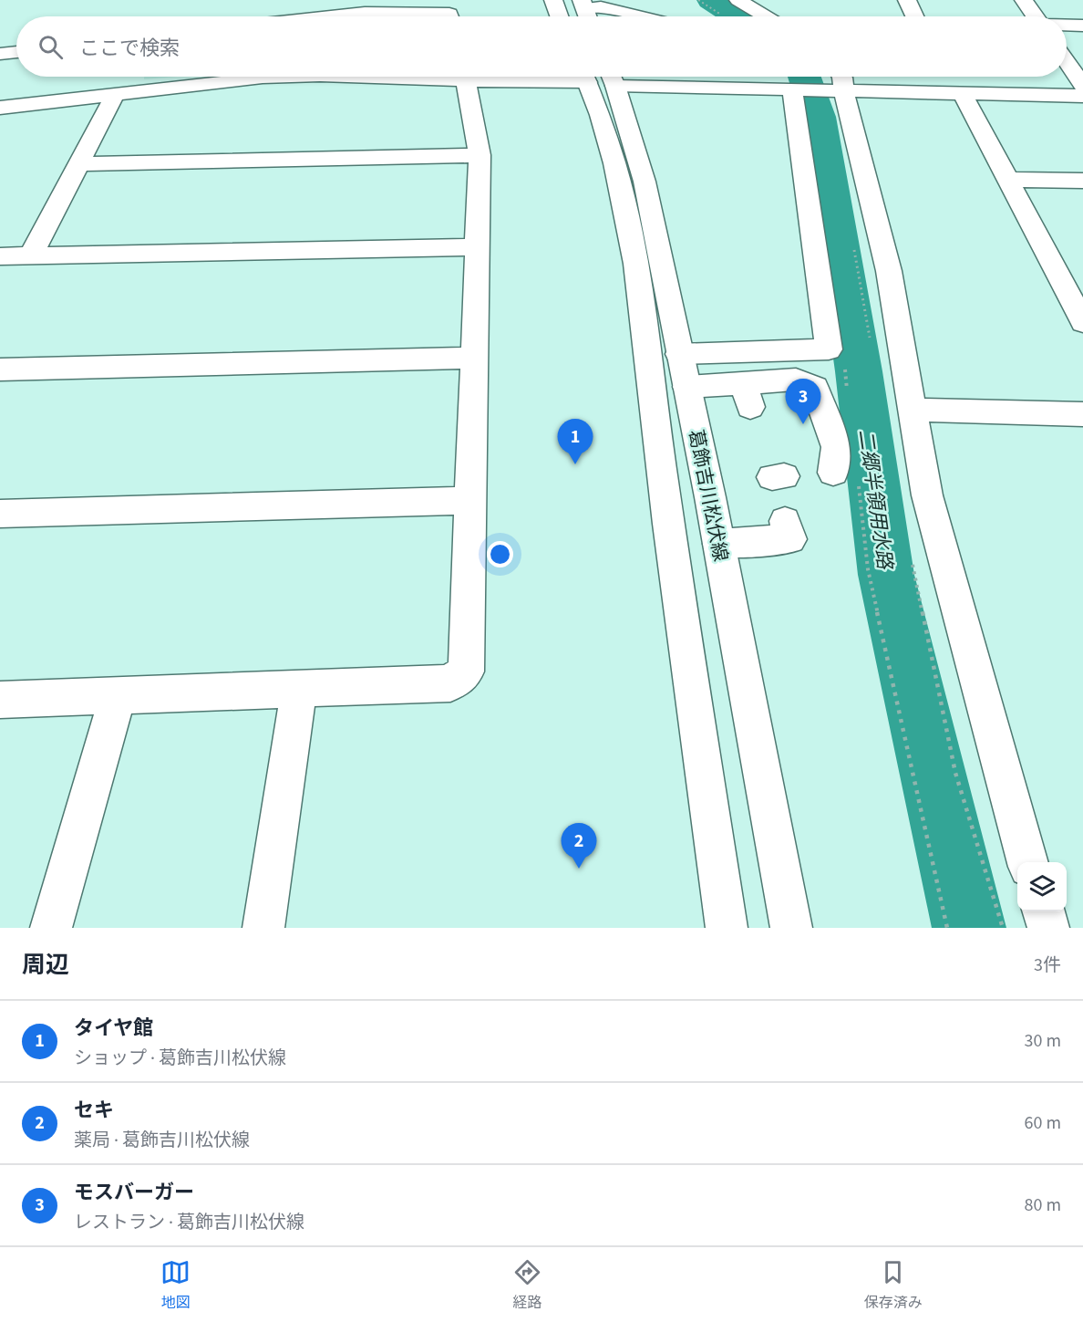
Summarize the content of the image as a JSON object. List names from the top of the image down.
{
  "streets": {
    "street": ["葛飾吉川松伏線"]
  },
  "water": ["二郷半領用水路"],
  "page": {
    "search": "ここで検索",
    "pins": ["3", "1", "2"],
    "heading": ["周辺", "3件"],
    "list": [
      {
        "mark": "1",
        "name": "タイヤ館",
        "note": "ショップ · 葛飾吉川松伏線",
        "value": "30 m"
      },
      {
        "mark": "2",
        "name": "セキ",
        "note": "薬局 · 葛飾吉川松伏線",
        "value": "60 m"
      },
      {
        "mark": "3",
        "name": "モスバーガー",
        "note": "レストラン · 葛飾吉川松伏線",
        "value": "80 m"
      }
    ],
    "nav": ["地図", "経路", "保存済み"]
  }
}
